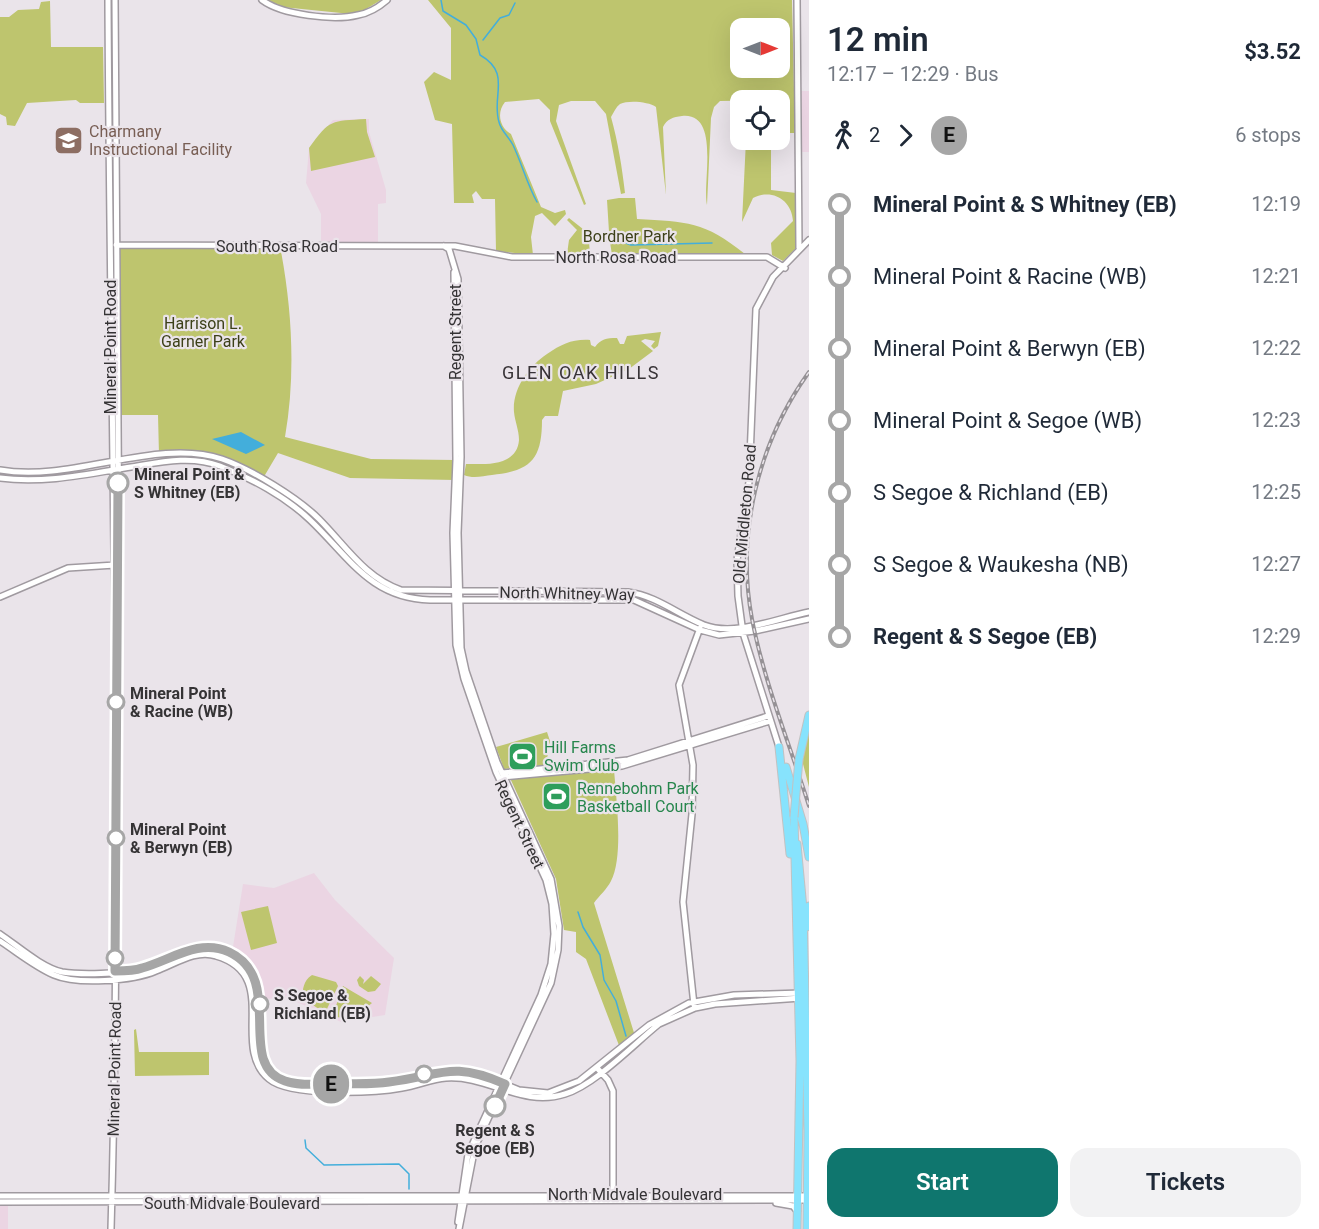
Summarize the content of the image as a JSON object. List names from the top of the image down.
{
  "streets": {
    "street": [
      "South Rosa Road",
      "North Rosa Road",
      "Regent Street",
      "Mineral Point Road",
      "Old Middleton Road",
      "North Whitney Way",
      "North Midvale Boulevard",
      "South Midvale Boulevard"
    ]
  },
  "crossings": [
    ["South Rosa Road", "North Rosa Road"],
    ["South Rosa Road", "Regent Street"],
    ["South Rosa Road", "Mineral Point Road"],
    ["North Rosa Road", "Regent Street"],
    ["North Rosa Road", "Old Middleton Road"],
    ["Regent Street", "North Whitney Way"],
    ["Regent Street", "North Midvale Boulevard"],
    ["Regent Street", "South Midvale Boulevard"],
    ["Mineral Point Road", "North Whitney Way"],
    ["Mineral Point Road", "South Midvale Boulevard"],
    ["Old Middleton Road", "North Whitney Way"],
    ["North Midvale Boulevard", "South Midvale Boulevard"]
  ],
  "districts": ["GLEN OAK HILLS"],
  "parks": ["Bordner Park", "Harrison L. Garner Park"],
  "places": {
    "school or university": ["Charmany Instructional Facility"],
    "other": [
      "Mineral Point & S Whitney (EB)",
      "Mineral Point & Racine (WB)",
      "Mineral Point & Berwyn (EB)",
      "S Segoe & Richland (EB)",
      "Regent & S Segoe (EB)"
    ],
    "sports": ["Hill Farms Swim Club", "Rennebohm Park Basketball Court"]
  },
  "lines": ["bus line E"],
  "north": "right",
  "page": {
    "on_map": "E",
    "heading": ["12 min", "12:17 – 12:29 · Bus", "$3.52"],
    "legs": ["2", "E", "6 stops"],
    "list": [
      {
        "name": "Mineral Point & S Whitney (EB)",
        "value": "12:19"
      },
      {
        "name": "Mineral Point & Racine (WB)",
        "value": "12:21"
      },
      {
        "name": "Mineral Point & Berwyn (EB)",
        "value": "12:22"
      },
      {
        "name": "Mineral Point & Segoe (WB)",
        "value": "12:23"
      },
      {
        "name": "S Segoe & Richland (EB)",
        "value": "12:25"
      },
      {
        "name": "S Segoe & Waukesha (NB)",
        "value": "12:27"
      },
      {
        "name": "Regent & S Segoe (EB)",
        "value": "12:29"
      }
    ],
    "buttons": ["Start", "Tickets"]
  }
}
